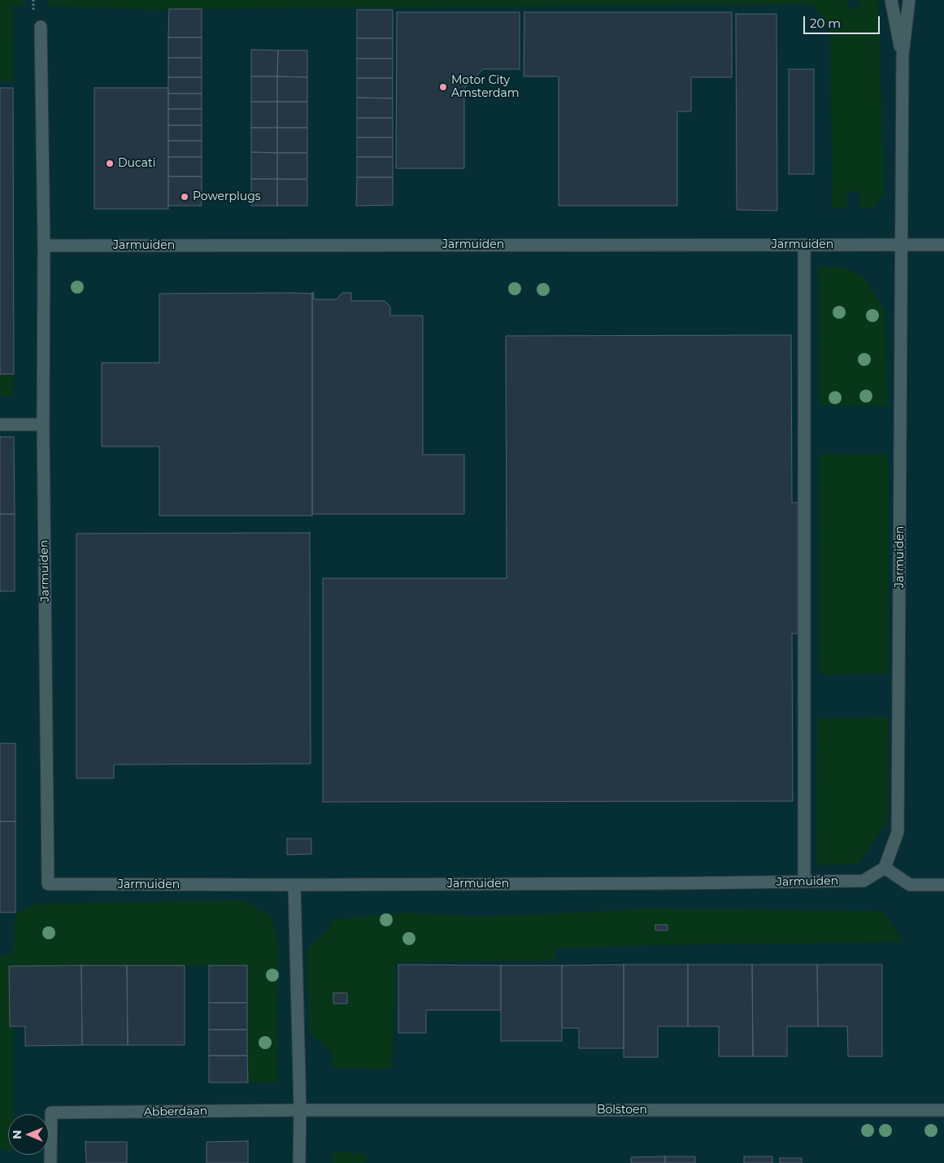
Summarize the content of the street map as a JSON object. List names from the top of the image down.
{
  "streets": {
    "street": ["Jarmuiden", "Bolstoen", "Abberdaan"]
  },
  "crossings": [
    ["Bolstoen", "Abberdaan"]
  ],
  "places": ["Motor City Amsterdam", "Ducati", "Powerplugs"],
  "scale_bar": "20 m",
  "north": "left"
}
